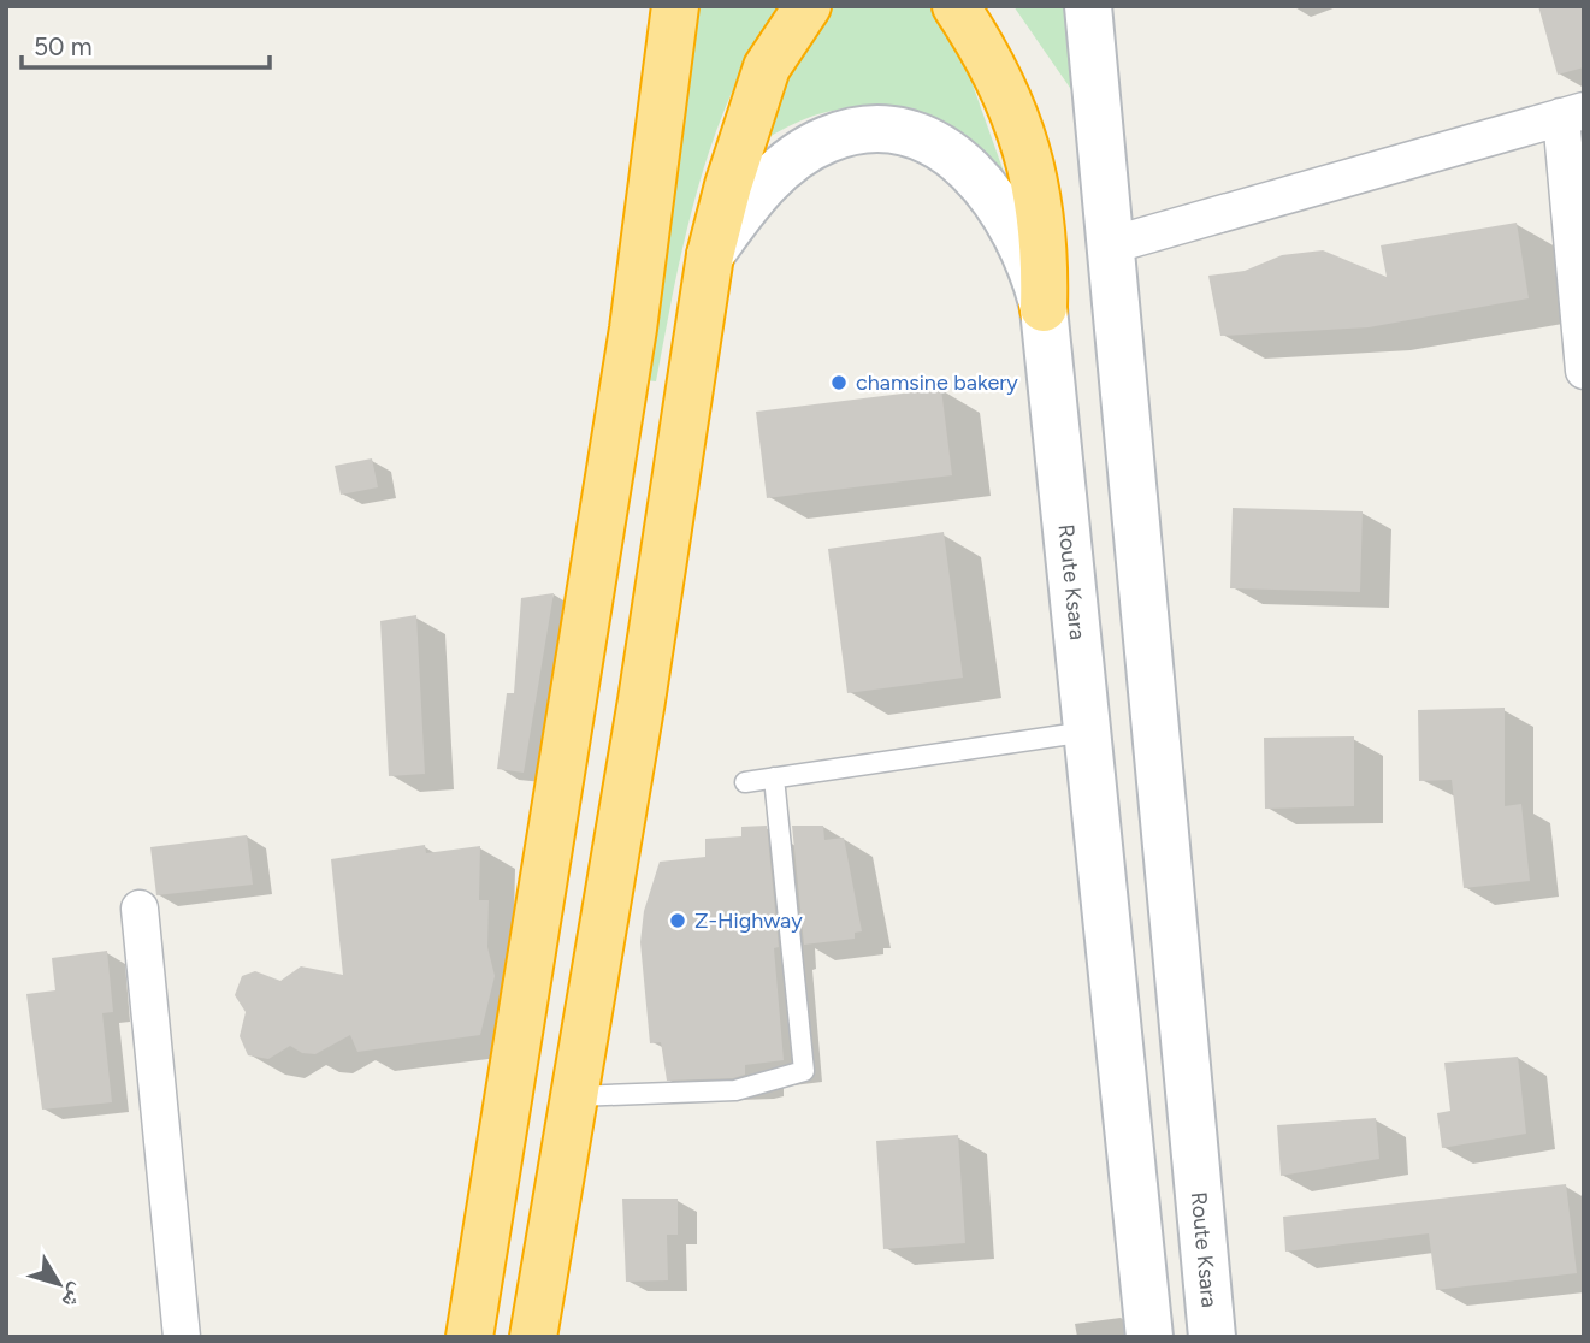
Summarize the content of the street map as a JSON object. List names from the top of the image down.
{
  "streets": {
    "main road": ["Route Ksara"]
  },
  "places": ["chamsine bakery", "Z-Highway"],
  "scale_bar": "50 m",
  "north": "bottom right"
}
